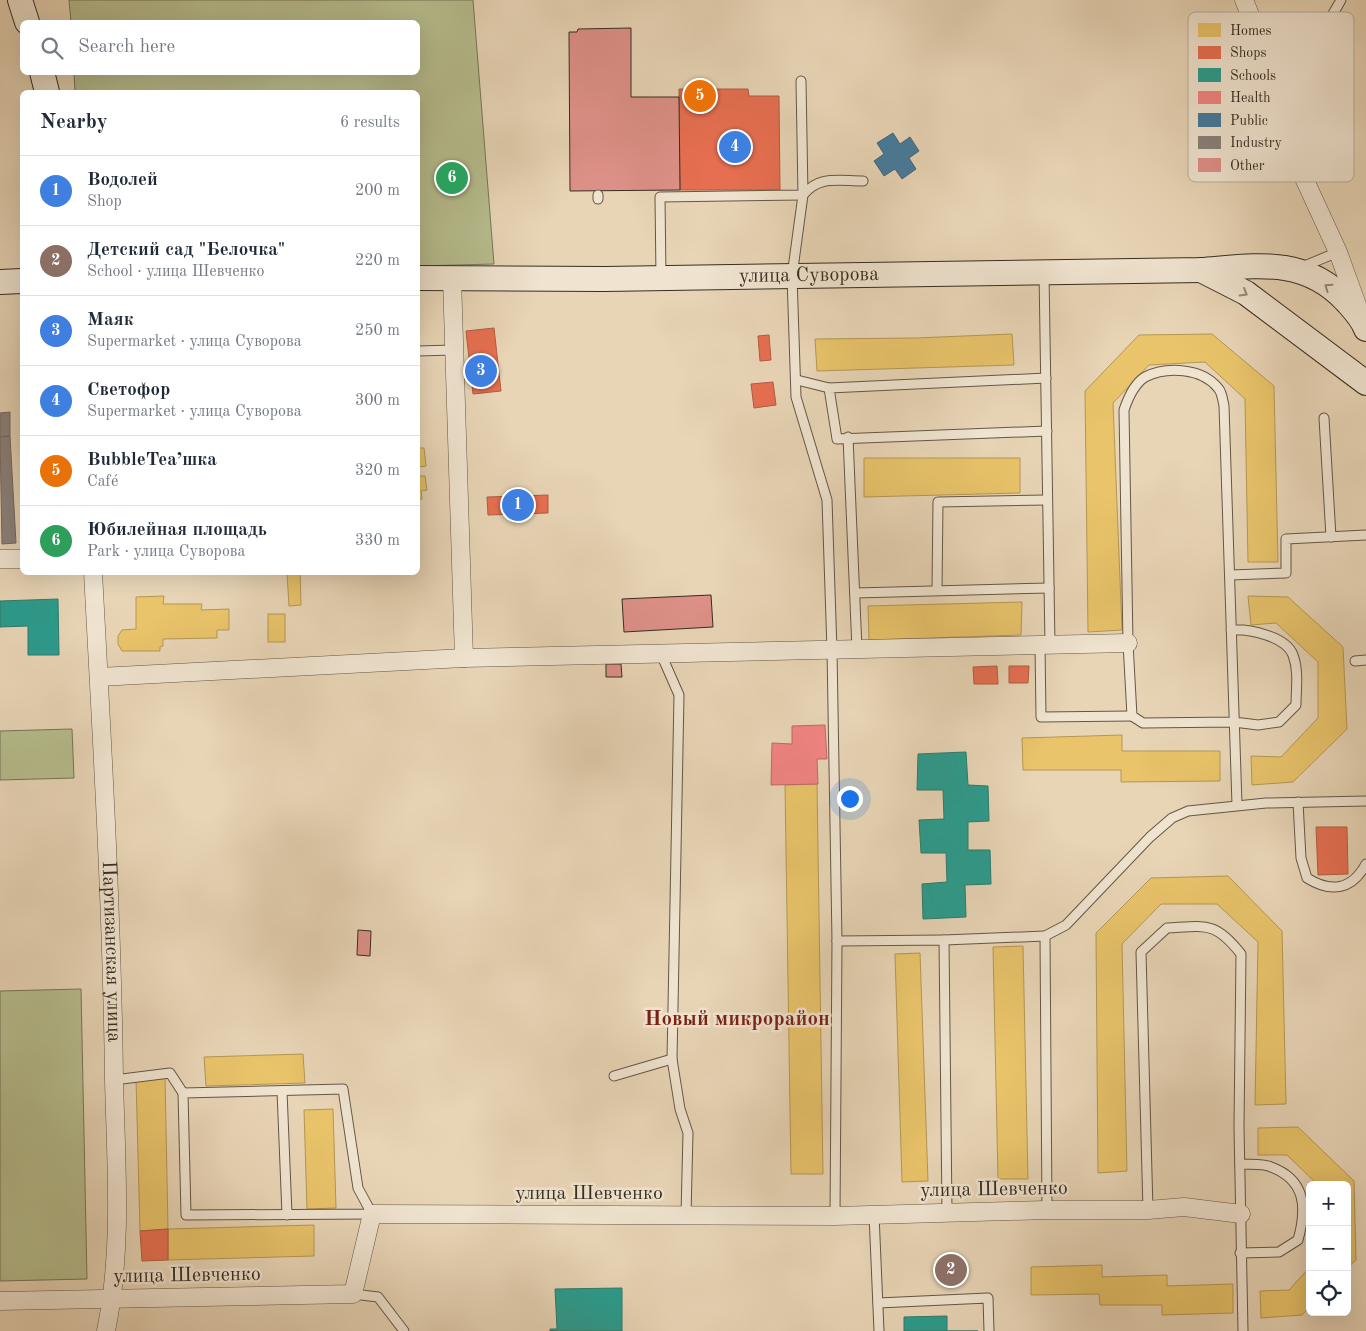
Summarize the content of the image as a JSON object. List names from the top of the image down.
{
  "streets": {
    "street": ["улица Суворова", "Партизанская улица", "улица Шевченко"]
  },
  "crossings": [
    ["Партизанская улица", "улица Шевченко"]
  ],
  "districts": ["Новый микрорайон"],
  "legend": [
    "Homes",
    "Shops",
    "Schools",
    "Health",
    "Public",
    "Industry",
    "Other"
  ],
  "page": {
    "search": "Search here",
    "pins": [
      "5",
      "4",
      "6",
      "3",
      "1",
      "2"
    ],
    "heading": ["Nearby", "6 results"],
    "list": [
      {
        "mark": "1",
        "name": "Водолей",
        "note": "Shop",
        "value": "200 m"
      },
      {
        "mark": "2",
        "name": "Детский сад \"Белочка\"",
        "note": "School · улица Шевченко",
        "value": "220 m"
      },
      {
        "mark": "3",
        "name": "Маяк",
        "note": "Supermarket · улица Суворова",
        "value": "250 m"
      },
      {
        "mark": "4",
        "name": "Светофор",
        "note": "Supermarket · улица Суворова",
        "value": "300 m"
      },
      {
        "mark": "5",
        "name": "BubbleTea’шка",
        "note": "Café",
        "value": "320 m"
      },
      {
        "mark": "6",
        "name": "Юбилейная площадь",
        "note": "Park · улица Суворова",
        "value": "330 m"
      }
    ],
    "map_buttons": ["+", "−"]
  }
}
